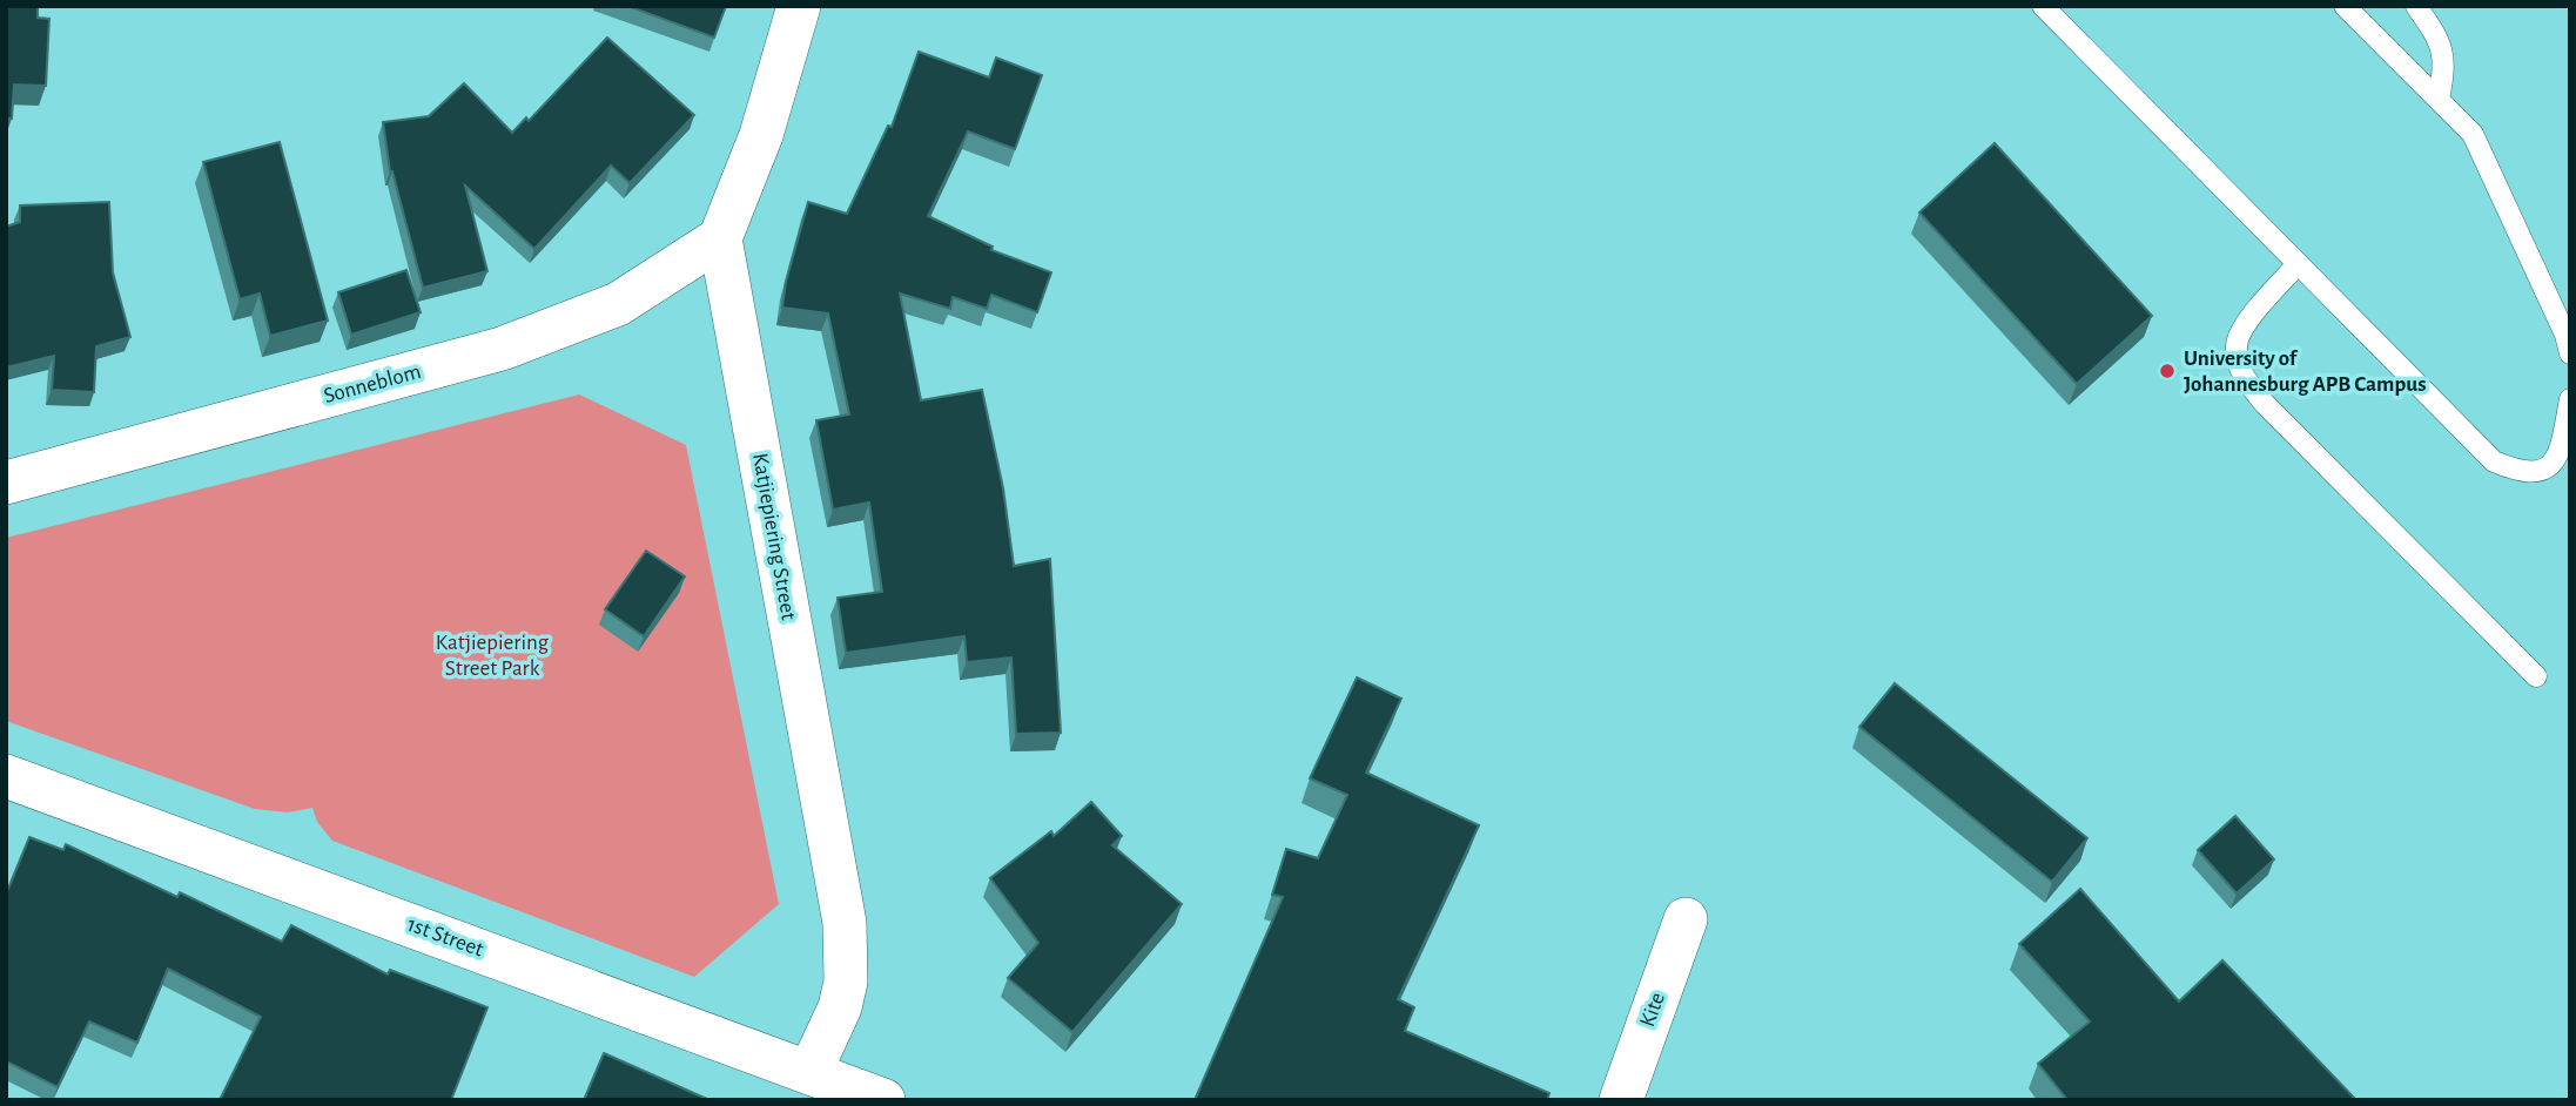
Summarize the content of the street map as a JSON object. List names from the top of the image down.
{
  "streets": {
    "street": [
      "Sonneblom",
      "Katjiepiering Street",
      "1st Street",
      "Kite"
    ]
  },
  "crossings": [
    ["Sonneblom", "Katjiepiering Street"],
    ["Katjiepiering Street", "1st Street"]
  ],
  "parks": ["Katjiepiering Street Park"],
  "places": ["University of Johannesburg APB Campus"]
}
